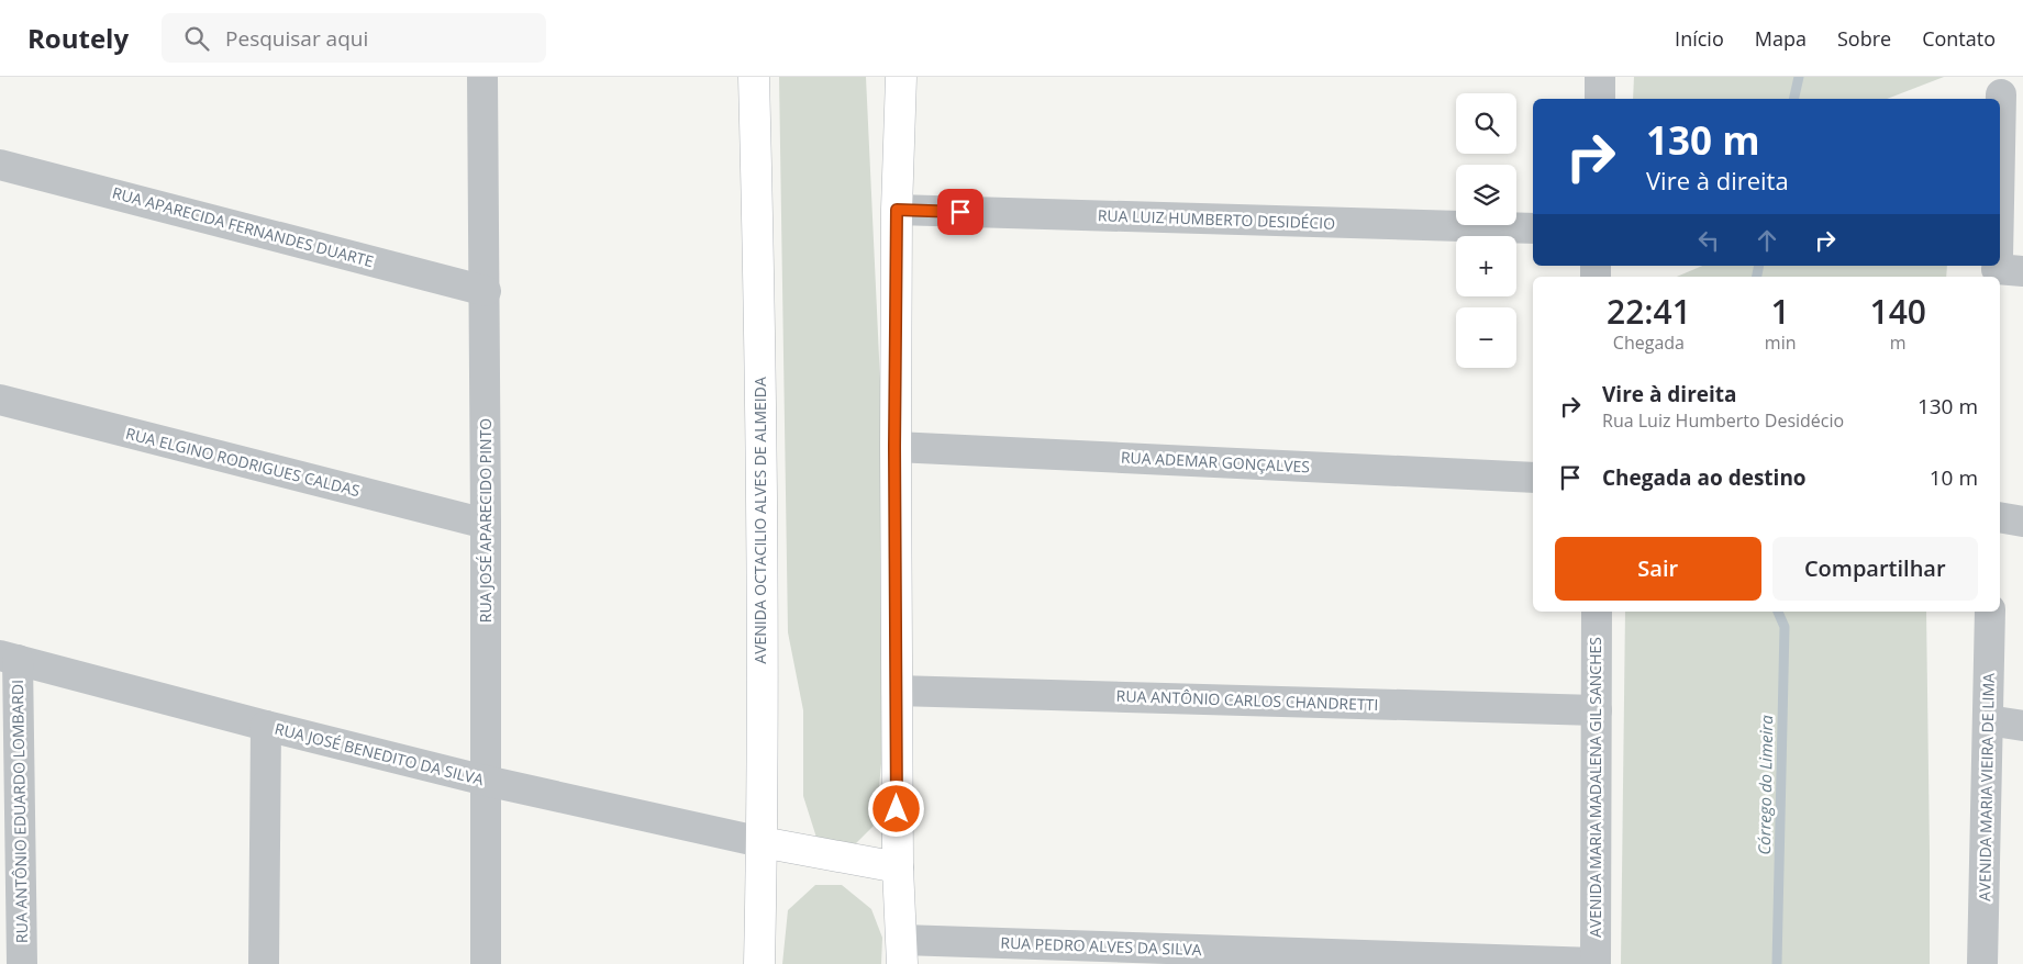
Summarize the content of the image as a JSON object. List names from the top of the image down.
{
  "streets": {
    "main road": ["AVENIDA OCTACILIO ALVES DE ALMEIDA"],
    "street": [
      "RUA LUIZ HUMBERTO DESIDÉCIO",
      "RUA APARECIDA FERNANDES DUARTE",
      "RUA ELGINO RODRIGUES CALDAS",
      "RUA ADEMAR GONÇALVES",
      "RUA JOSÉ APARECIDO PINTO",
      "RUA ANTÔNIO CARLOS CHANDRETTI",
      "RUA JOSÉ BENEDITO DA SILVA",
      "AVENIDA MARIA MADALENA GIL SANCHES",
      "AVENIDA MARIA VIEIRA DE LIMA",
      "RUA ANTÔNIO EDUARDO LOMBARDI",
      "RUA PEDRO ALVES DA SILVA"
    ]
  },
  "crossings": [
    ["RUA APARECIDA FERNANDES DUARTE", "RUA JOSÉ APARECIDO PINTO"],
    ["RUA ELGINO RODRIGUES CALDAS", "RUA JOSÉ APARECIDO PINTO"],
    ["RUA JOSÉ APARECIDO PINTO", "RUA JOSÉ BENEDITO DA SILVA"],
    ["AVENIDA OCTACILIO ALVES DE ALMEIDA", "RUA JOSÉ BENEDITO DA SILVA"],
    ["RUA ANTÔNIO CARLOS CHANDRETTI", "AVENIDA MARIA MADALENA GIL SANCHES"],
    ["RUA JOSÉ BENEDITO DA SILVA", "RUA ANTÔNIO EDUARDO LOMBARDI"],
    ["AVENIDA MARIA MADALENA GIL SANCHES", "RUA PEDRO ALVES DA SILVA"]
  ],
  "water": ["Córrego do Limeira"],
  "page": {
    "header": "Routely",
    "search": "Pesquisar aqui",
    "nav": [
      "Início",
      "Mapa",
      "Sobre",
      "Contato"
    ],
    "map_buttons": ["+", "−"],
    "turn": ["130 m", "Vire à direita"],
    "eta": [
      "22:41",
      "Chegada",
      "1",
      "min",
      "140",
      "m"
    ],
    "list": [
      {
        "name": "Vire à direita",
        "note": "Rua Luiz Humberto Desidécio",
        "value": "130 m"
      },
      {
        "name": "Chegada ao destino",
        "value": "10 m"
      }
    ],
    "buttons": ["Sair", "Compartilhar"]
  }
}
